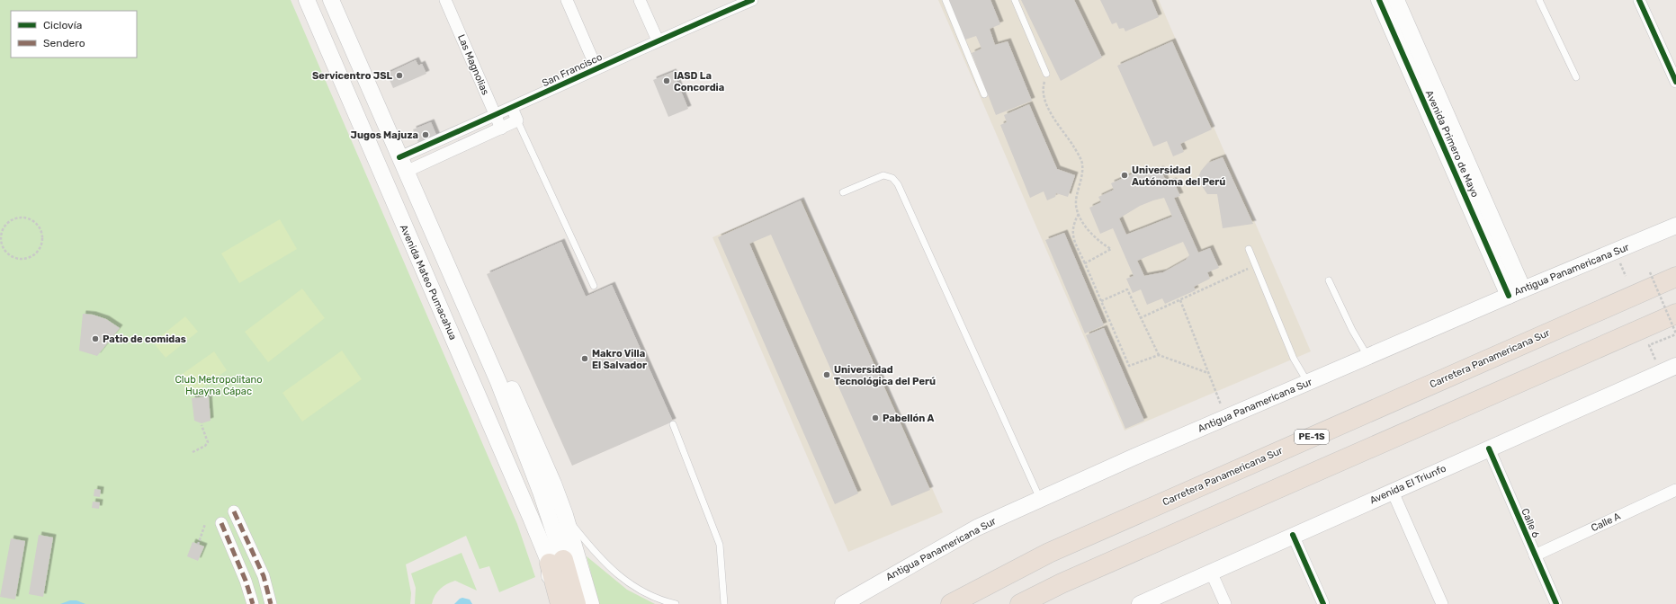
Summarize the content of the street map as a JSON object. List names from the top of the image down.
{
  "streets": {
    "highway": ["Carretera Panamericana Sur", "PE-1S"],
    "main road": [
      "Avenida Primero de Mayo",
      "Antigua Panamericana Sur",
      "Avenida Mateo Pumacahua",
      "Avenida El Triunfo"
    ],
    "street": [
      "Las Magnolias",
      "San Francisco",
      "Calle A",
      "Calle 6"
    ]
  },
  "crossings": [
    ["Las Magnolias", "San Francisco"],
    ["Avenida Primero de Mayo", "Antigua Panamericana Sur"],
    ["Avenida El Triunfo", "Calle 6"],
    ["Calle A", "Calle 6"]
  ],
  "parks": ["Club Metropolitano Huayna Cápac"],
  "places": [
    "Servicentro JSL",
    "IASD La Concordia",
    "Jugos Majuza",
    "Universidad Autónoma del Perú",
    "Patio de comidas",
    "Makro Villa El Salvador",
    "Universidad Tecnológica del Perú",
    "Pabellón A"
  ],
  "legend": ["Ciclovía", "Sendero"]
}
